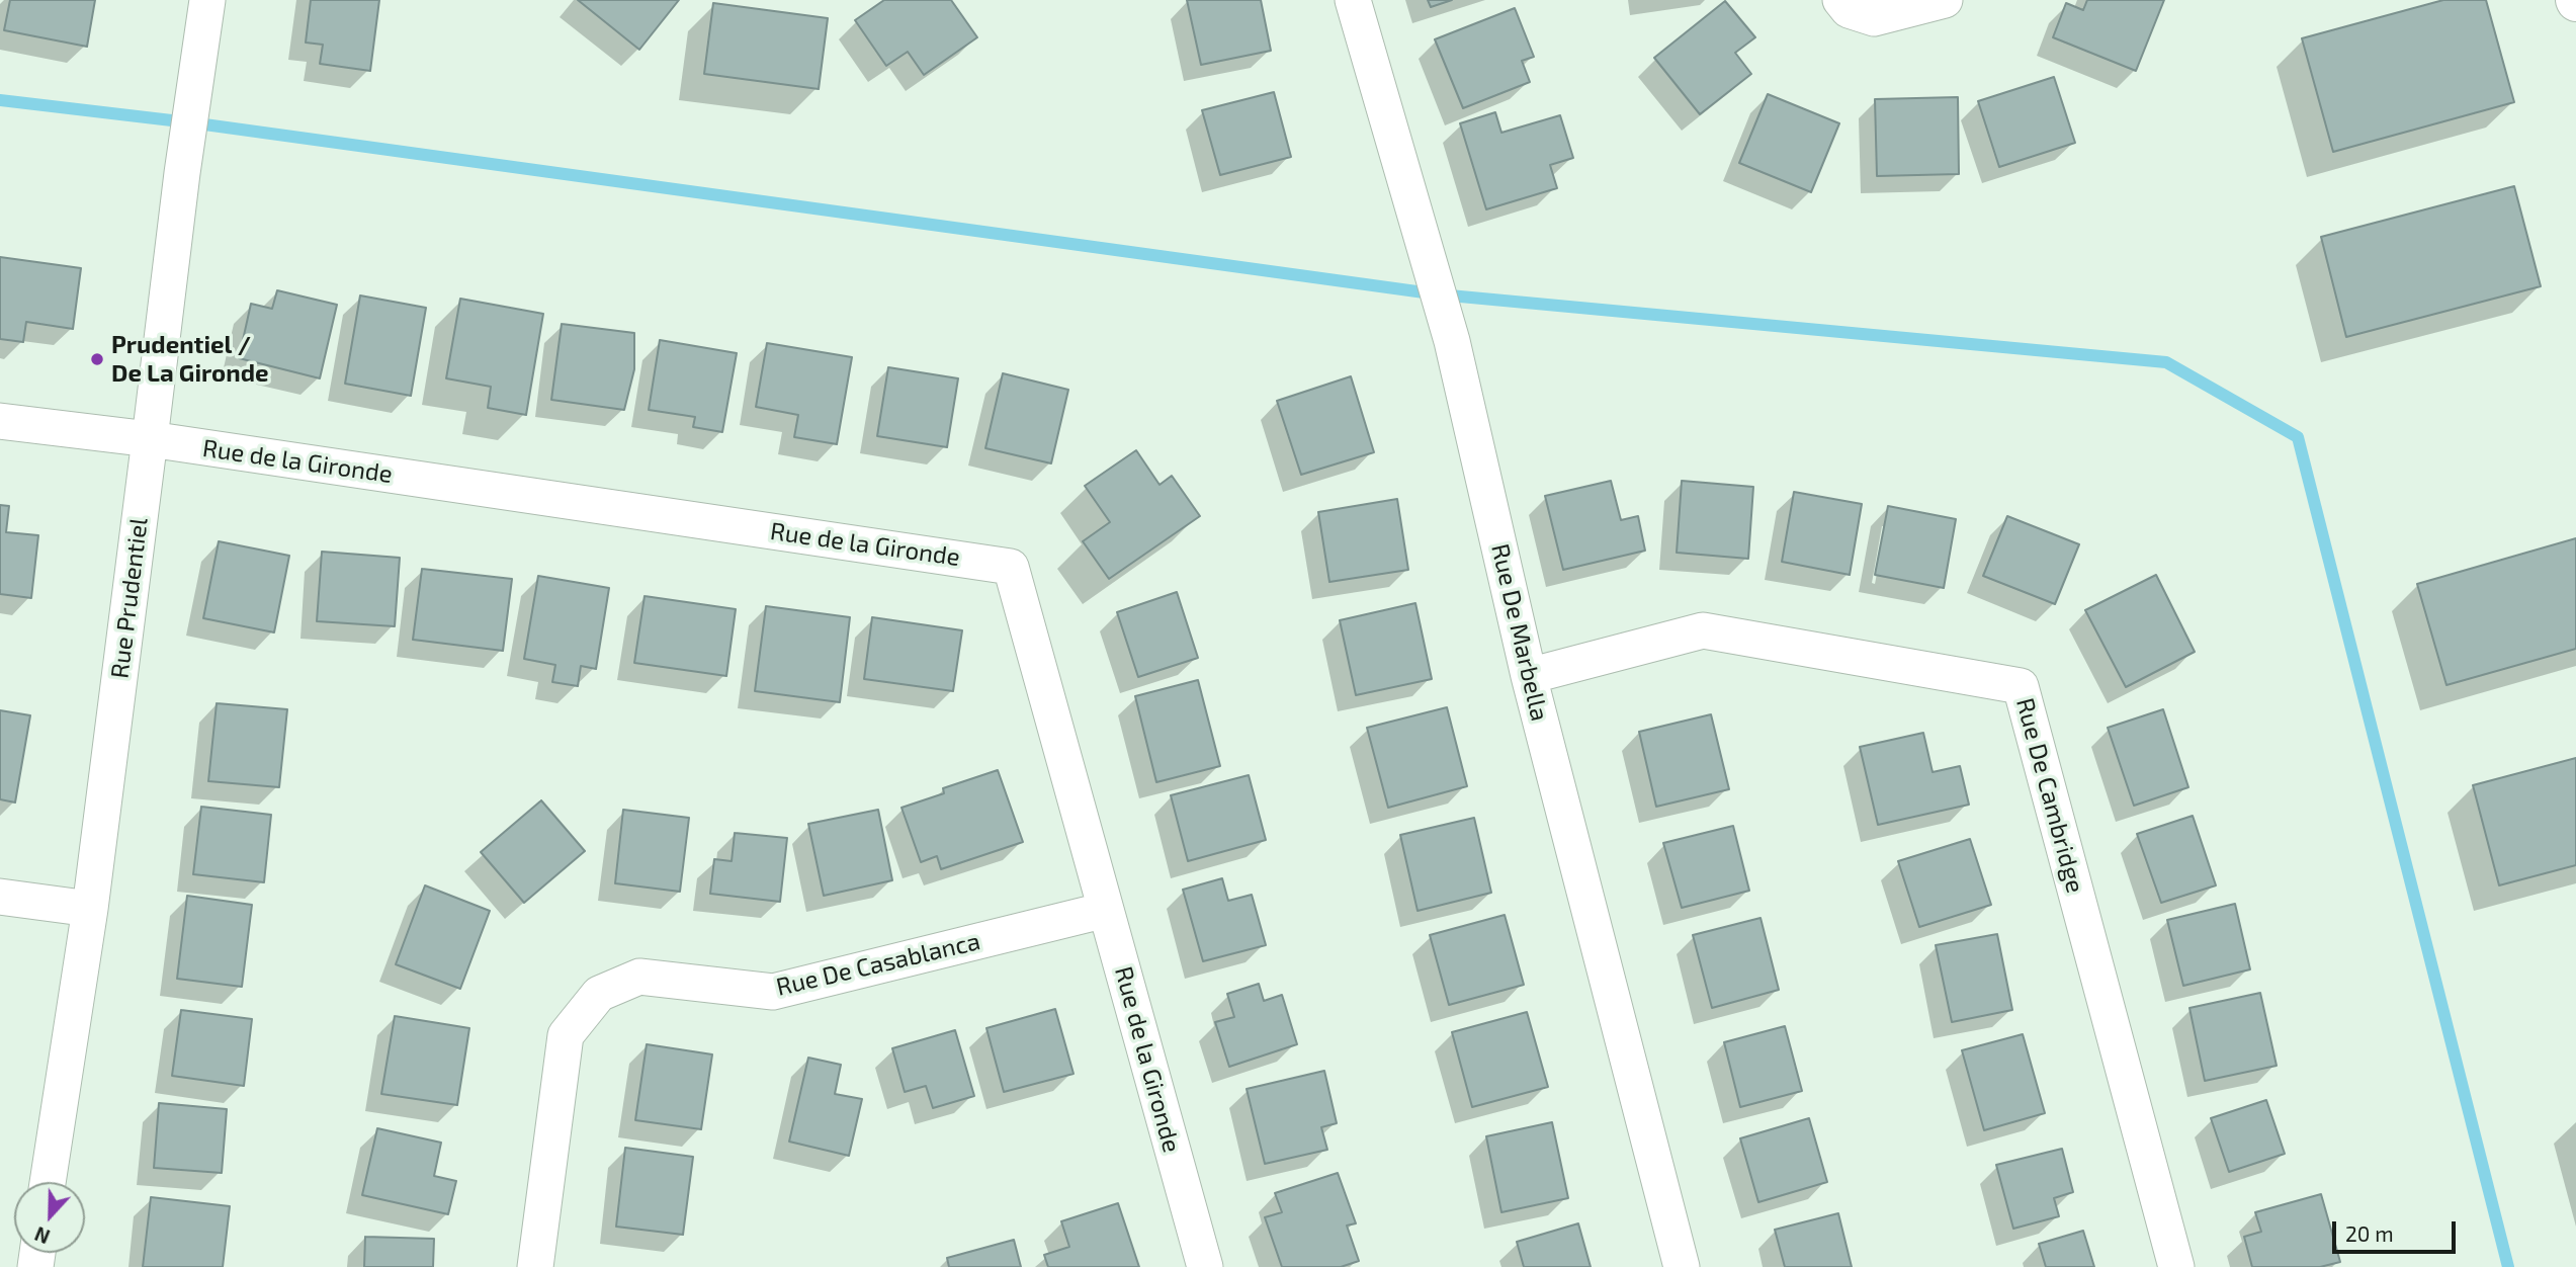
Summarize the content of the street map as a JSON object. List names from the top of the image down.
{
  "streets": {
    "street": [
      "Rue de la Gironde",
      "Rue Prudentiel",
      "Rue De Marbella",
      "Rue De Cambridge",
      "Rue De Casablanca"
    ]
  },
  "crossings": [
    ["Rue de la Gironde", "Rue Prudentiel"],
    ["Rue de la Gironde", "Rue De Casablanca"],
    ["Rue De Marbella", "Rue De Cambridge"]
  ],
  "places": ["Prudentiel / De La Gironde"],
  "scale_bar": "20 m",
  "north": "bottom"
}
